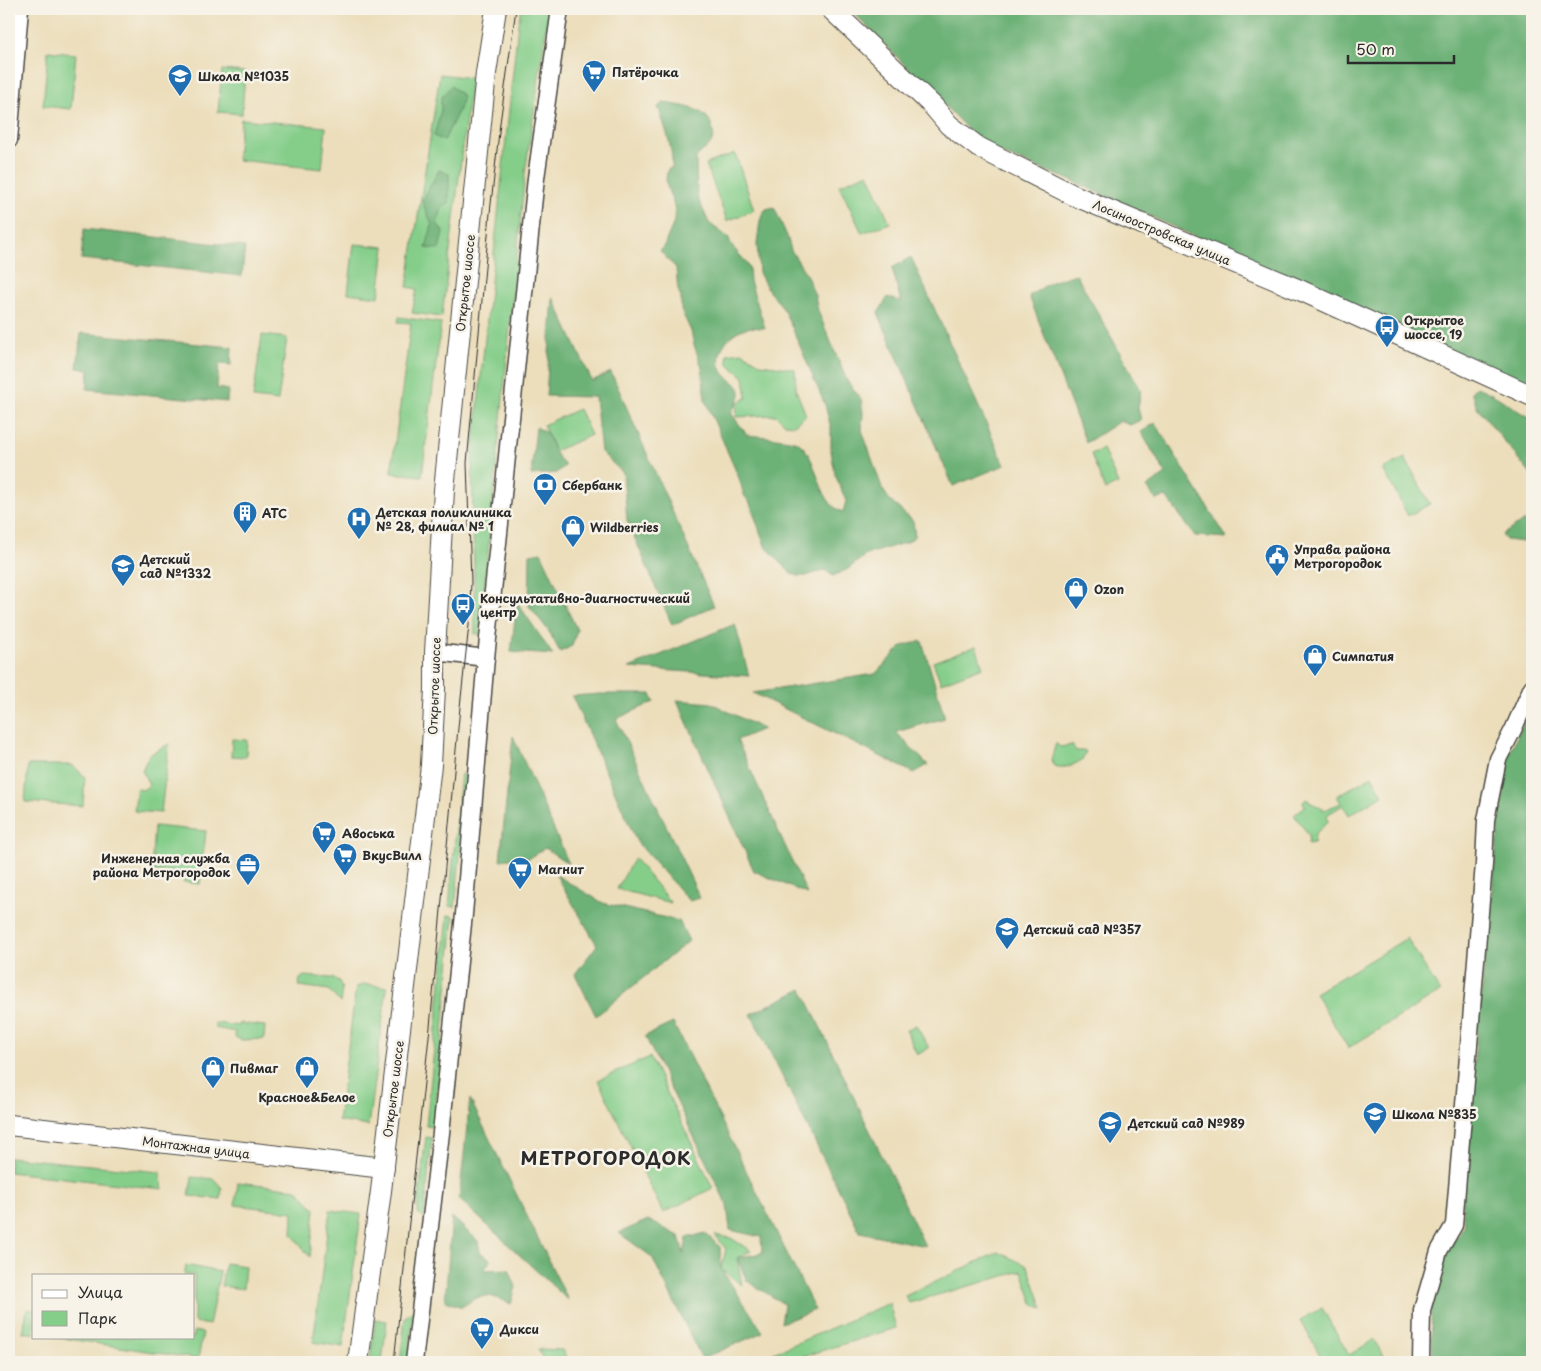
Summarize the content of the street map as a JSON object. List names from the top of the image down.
{
  "streets": {
    "street": ["Лосиноостровская улица", "Открытое шоссе", "Монтажная улица"]
  },
  "crossings": [
    ["Открытое шоссе", "Монтажная улица"]
  ],
  "districts": ["МЕТРОГОРОДОК"],
  "places": {
    "supermarket": [
      "Пятёрочка",
      "Авоська",
      "ВкусВилл",
      "Магнит",
      "Дикси"
    ],
    "school or university": [
      "Школа №1035",
      "Детский сад №1332",
      "Детский сад №357",
      "Школа №835",
      "Детский сад №989"
    ],
    "bus stop": ["Открытое шоссе, 19", "Консультативно-диагностический центр"],
    "bank": ["Сбербанк"],
    "building": ["АТС"],
    "hospital": ["Детская поликлиника № 28, филиал № 1"],
    "shop": [
      "Wildberries",
      "Ozon",
      "Симпатия",
      "Пивмаг",
      "Красное&Белое"
    ],
    "public building": ["Управа района Метрогородок"],
    "office": ["Инженерная служба района Метрогородок"]
  },
  "legend": ["Улица", "Парк"],
  "scale_bar": "50 m"
}
